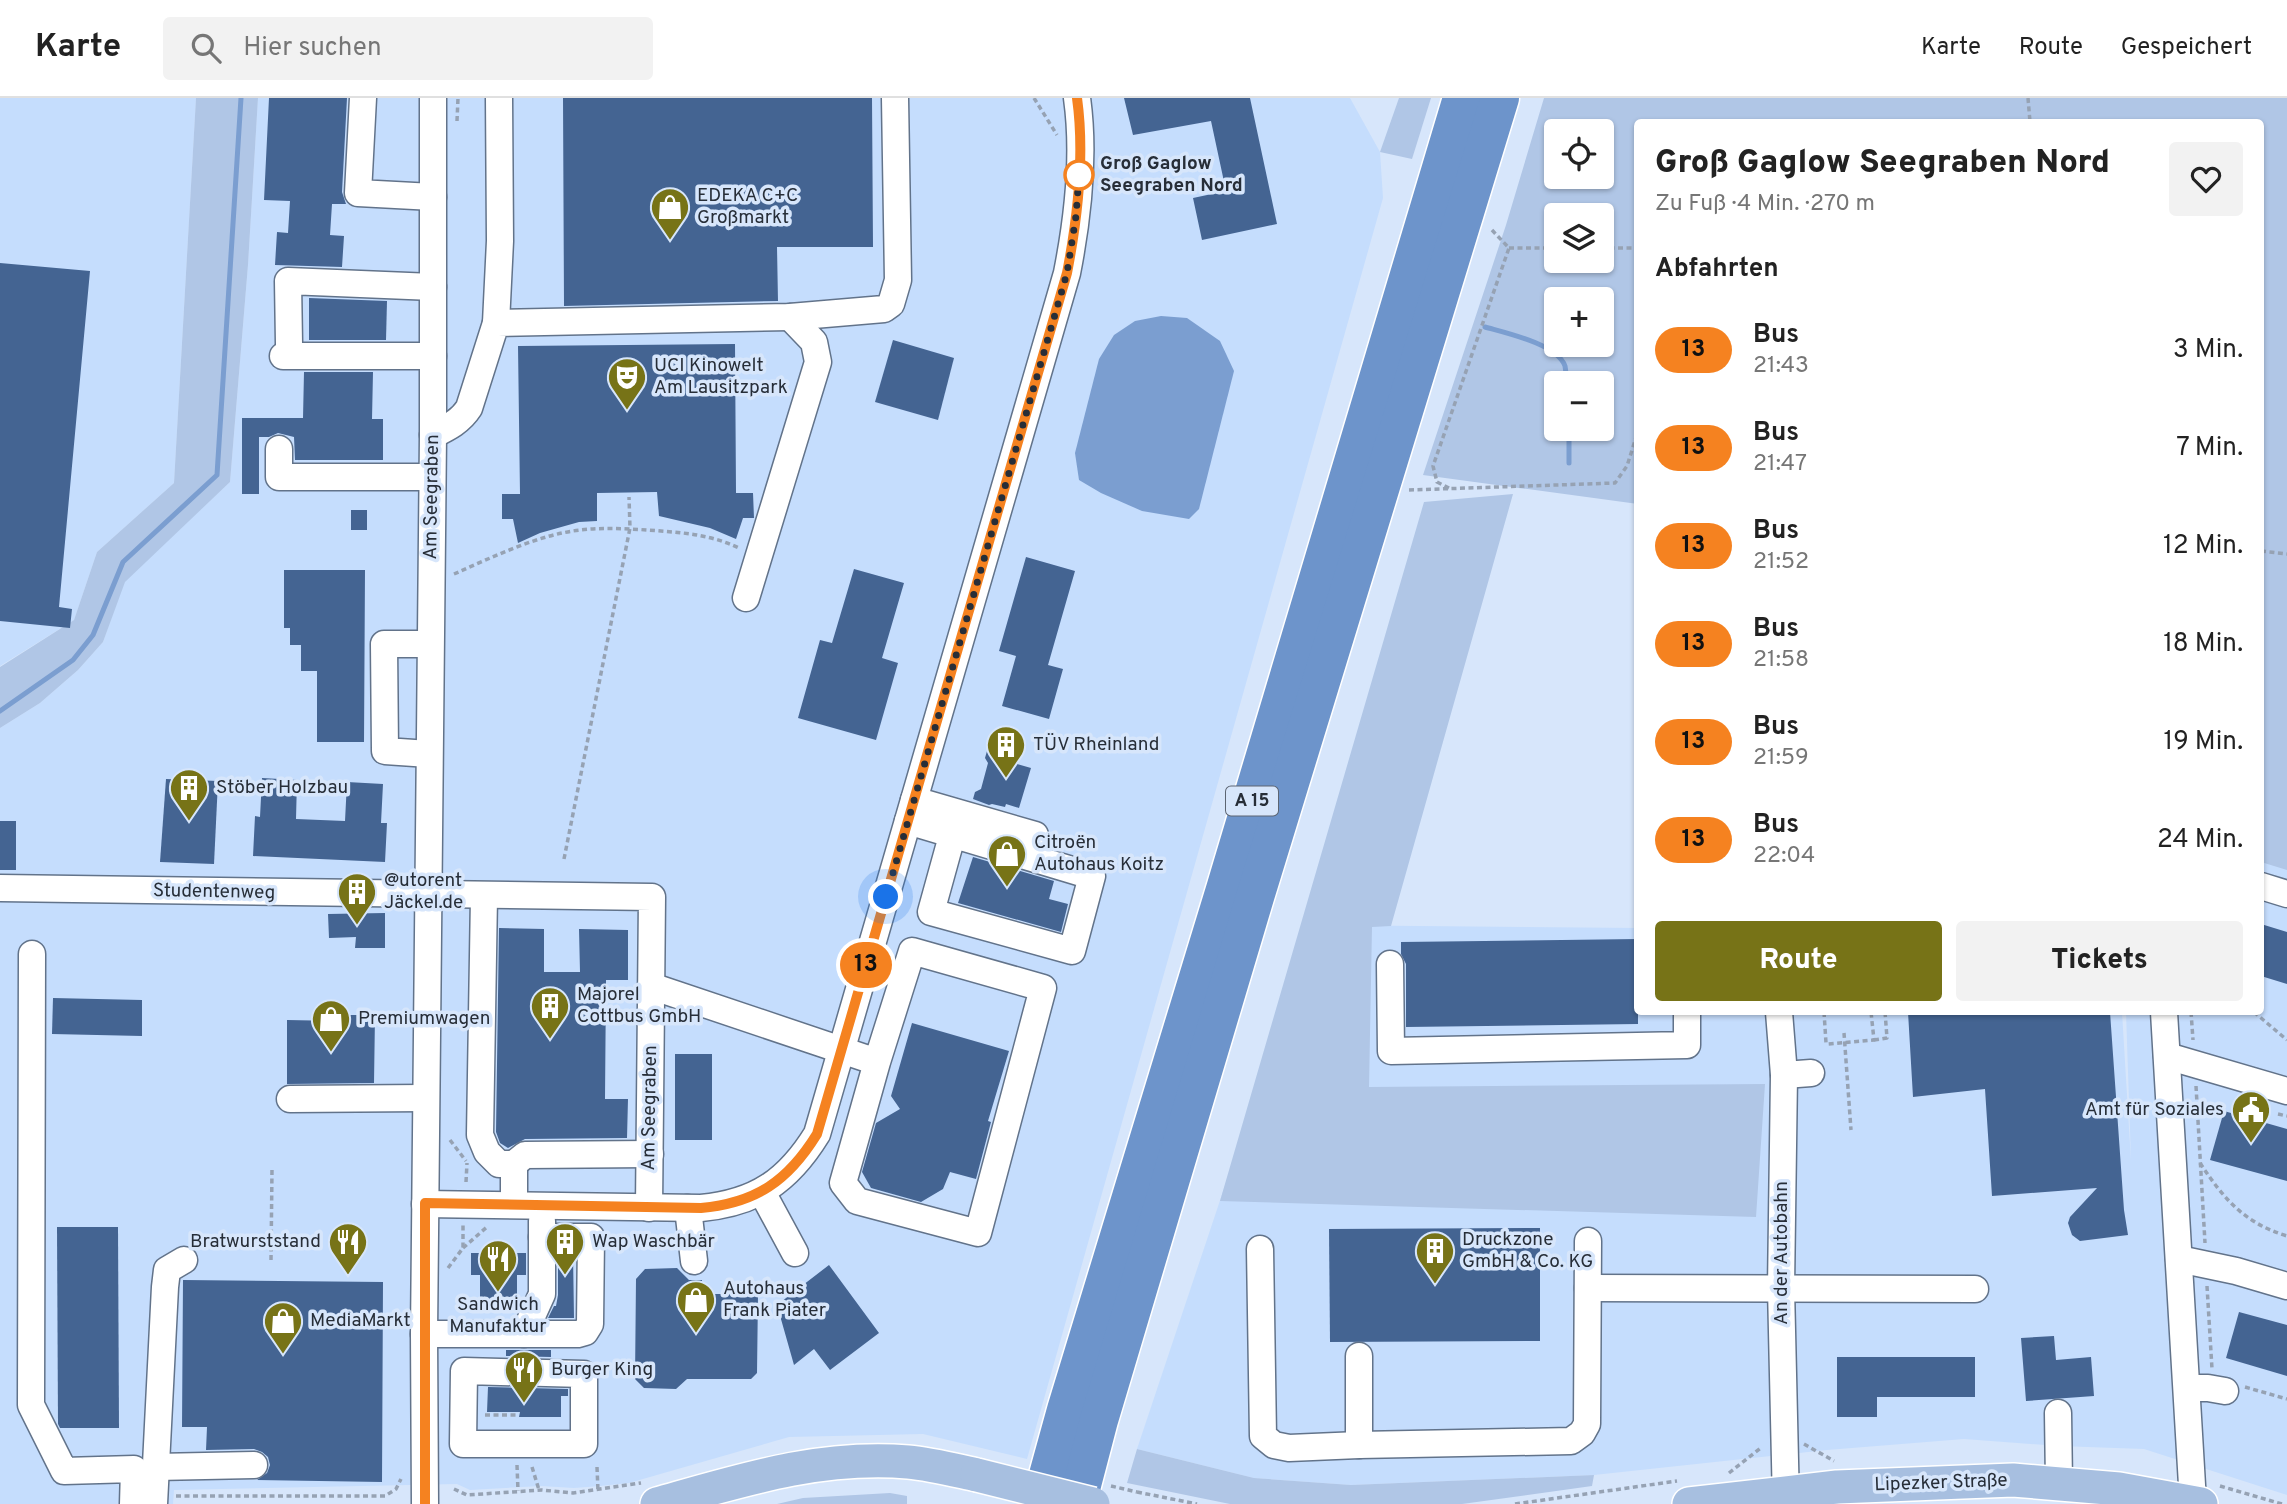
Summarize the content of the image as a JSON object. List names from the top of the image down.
{
  "streets": {
    "highway": ["A 15"],
    "main road": ["Lipezker Straße"],
    "street": ["Am Seegraben", "Studentenweg", "An der Autobahn"]
  },
  "crossings": [
    ["Am Seegraben", "Studentenweg"],
    ["An der Autobahn", "Lipezker Straße"]
  ],
  "places": {
    "other": ["Groß Gaglow Seegraben Nord"],
    "shop": [
      "EDEKA C+C Großmarkt",
      "Citroën Autohaus Koitz",
      "Premiumwagen",
      "Autohaus Frank Piater",
      "MediaMarkt"
    ],
    "theatre": ["UCI Kinowelt Am Lausitzpark"],
    "building": [
      "TÜV Rheinland",
      "Stöber Holzbau",
      "@utorent Jäckel.de",
      "Majorel Cottbus GmbH",
      "Wap Waschbär",
      "Druckzone GmbH & Co. KG"
    ],
    "public building": ["Amt für Soziales"],
    "restaurant": ["Bratwurststand", "Sandwich Manufaktur", "Burger King"]
  },
  "lines": ["bus line 13"],
  "page": {
    "header": "Karte",
    "search": "Hier suchen",
    "nav": ["Karte", "Route", "Gespeichert"],
    "on_map": "13",
    "map_buttons": ["+", "−"],
    "heading": [
      ["Groß Gaglow Seegraben Nord", "Zu Fuß · 4 Min. · 270 m"],
      "Abfahrten"
    ],
    "list": [
      {
        "mark": "13",
        "name": "Bus",
        "note": "21:43",
        "value": "3 Min."
      },
      {
        "mark": "13",
        "name": "Bus",
        "note": "21:47",
        "value": "7 Min."
      },
      {
        "mark": "13",
        "name": "Bus",
        "note": "21:52",
        "value": "12 Min."
      },
      {
        "mark": "13",
        "name": "Bus",
        "note": "21:58",
        "value": "18 Min."
      },
      {
        "mark": "13",
        "name": "Bus",
        "note": "21:59",
        "value": "19 Min."
      },
      {
        "mark": "13",
        "name": "Bus",
        "note": "22:04",
        "value": "24 Min."
      }
    ],
    "buttons": ["Route", "Tickets"]
  }
}
